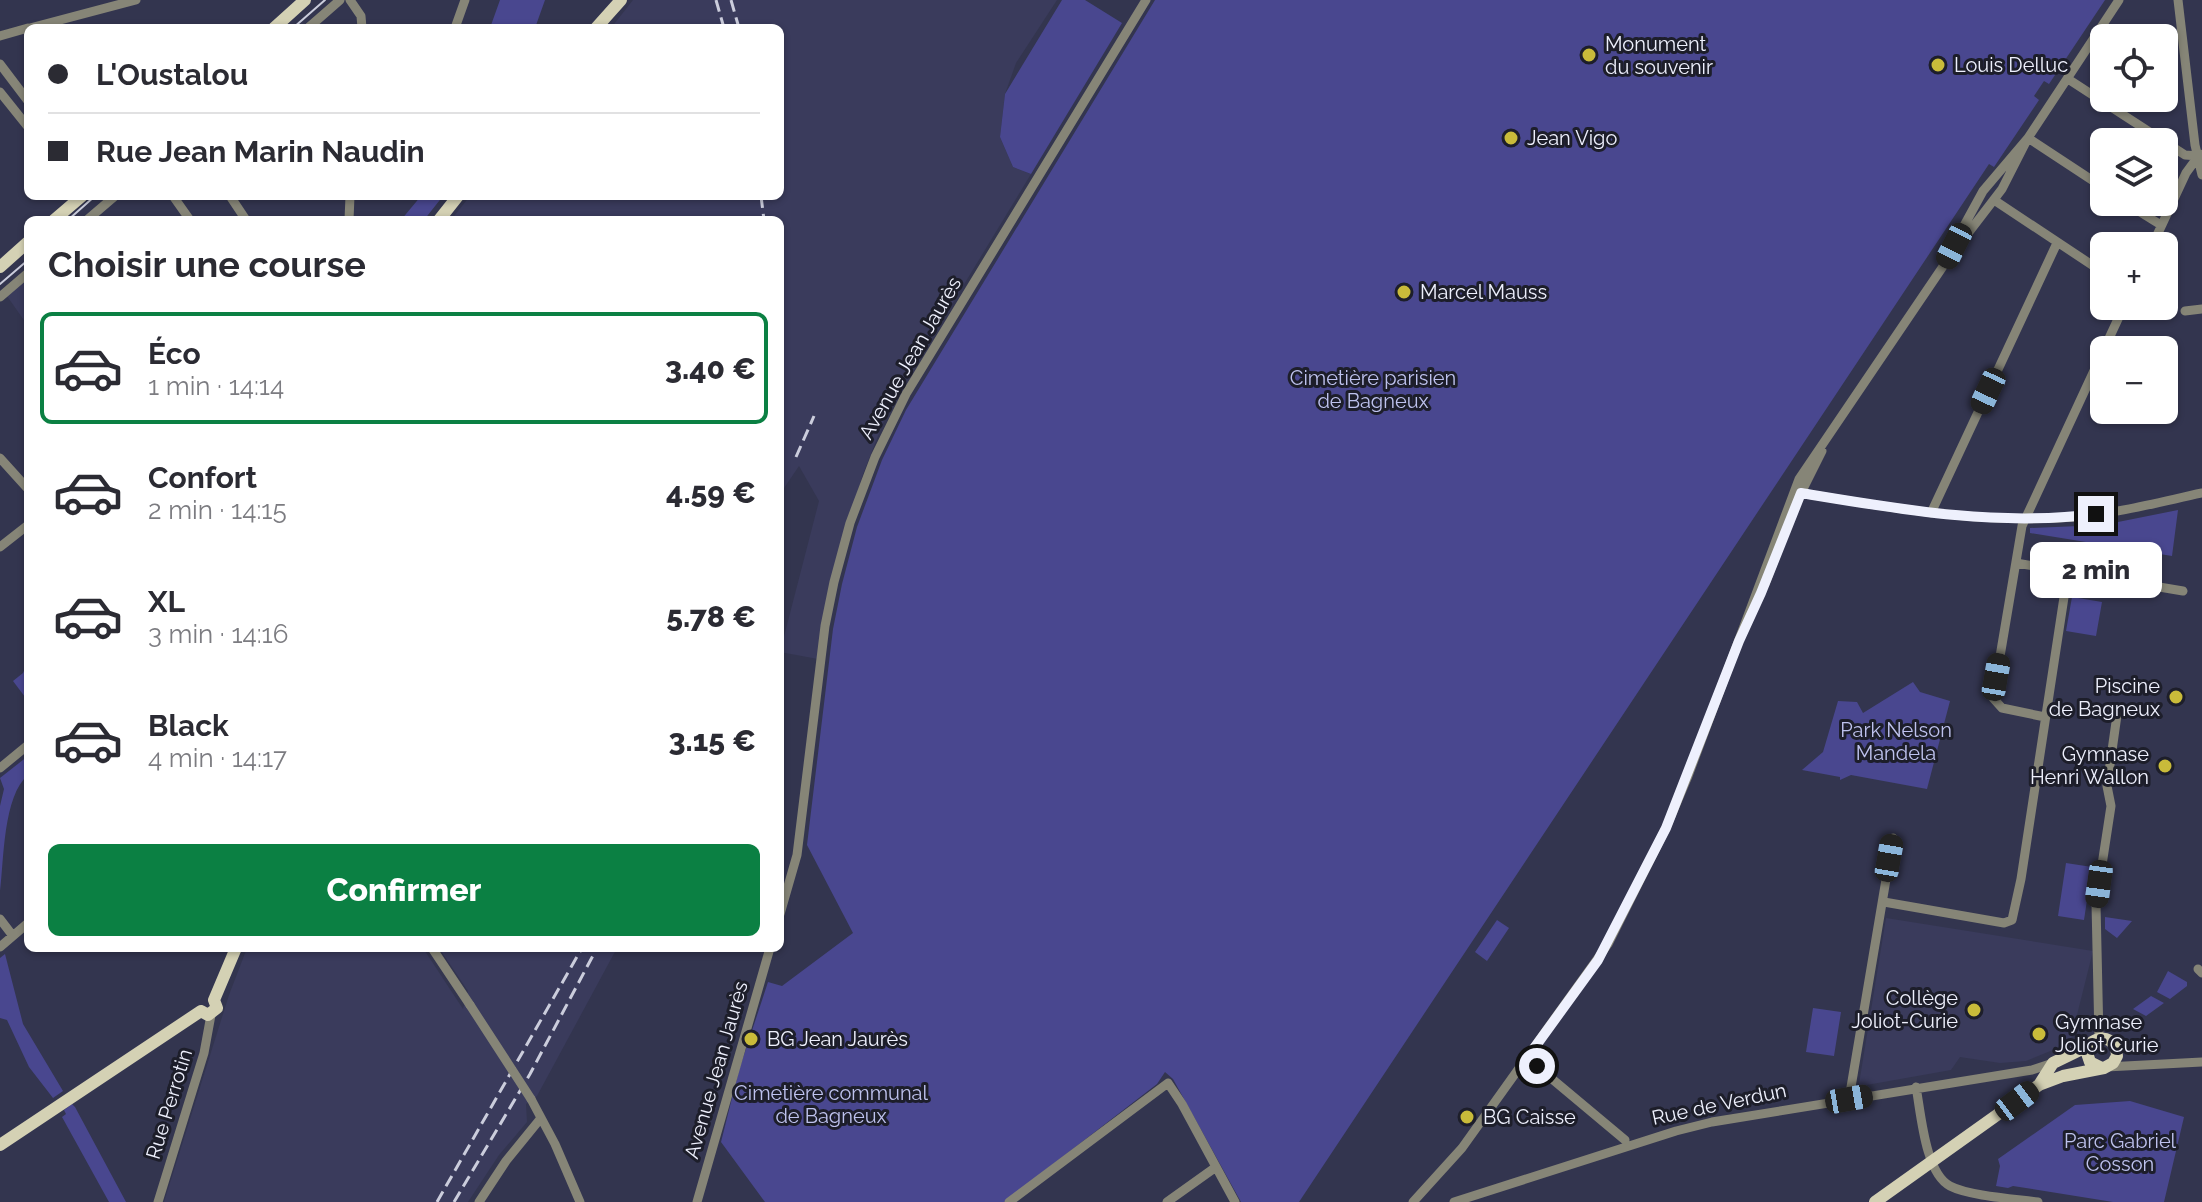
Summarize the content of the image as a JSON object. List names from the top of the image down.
{
  "streets": {
    "main road": ["Rue de Verdun"],
    "street": ["Avenue Jean Jaurès", "Rue Perrotin"]
  },
  "parks": [
    "Cimetière parisien de Bagneux",
    "Park Nelson Mandela",
    "Cimetière communal de Bagneux",
    "Parc Gabriel Cosson"
  ],
  "places": [
    "Monument du souvenir",
    "Louis Delluc",
    "Jean Vigo",
    "Marcel Mauss",
    "Piscine de Bagneux",
    "Gymnase Henri Wallon",
    "Collège Joliot-Curie",
    "Gymnase Joliot Curie",
    "BG Jean Jaurès",
    "BG Caisse"
  ],
  "page": {
    "map_buttons": ["+", "−"],
    "banner": ["L'Oustalou", "Rue Jean Marin Naudin"],
    "heading": "Choisir une course",
    "list": [
      {
        "name": "Éco",
        "note": "1 min · 14:14",
        "value": "3.40 €"
      },
      {
        "name": "Confort",
        "note": "2 min · 14:15",
        "value": "4.59 €"
      },
      {
        "name": "XL",
        "note": "3 min · 14:16",
        "value": "5.78 €"
      },
      {
        "name": "Black",
        "note": "4 min · 14:17",
        "value": "3.15 €"
      }
    ],
    "bubble": "2 min",
    "buttons": "Confirmer"
  }
}
